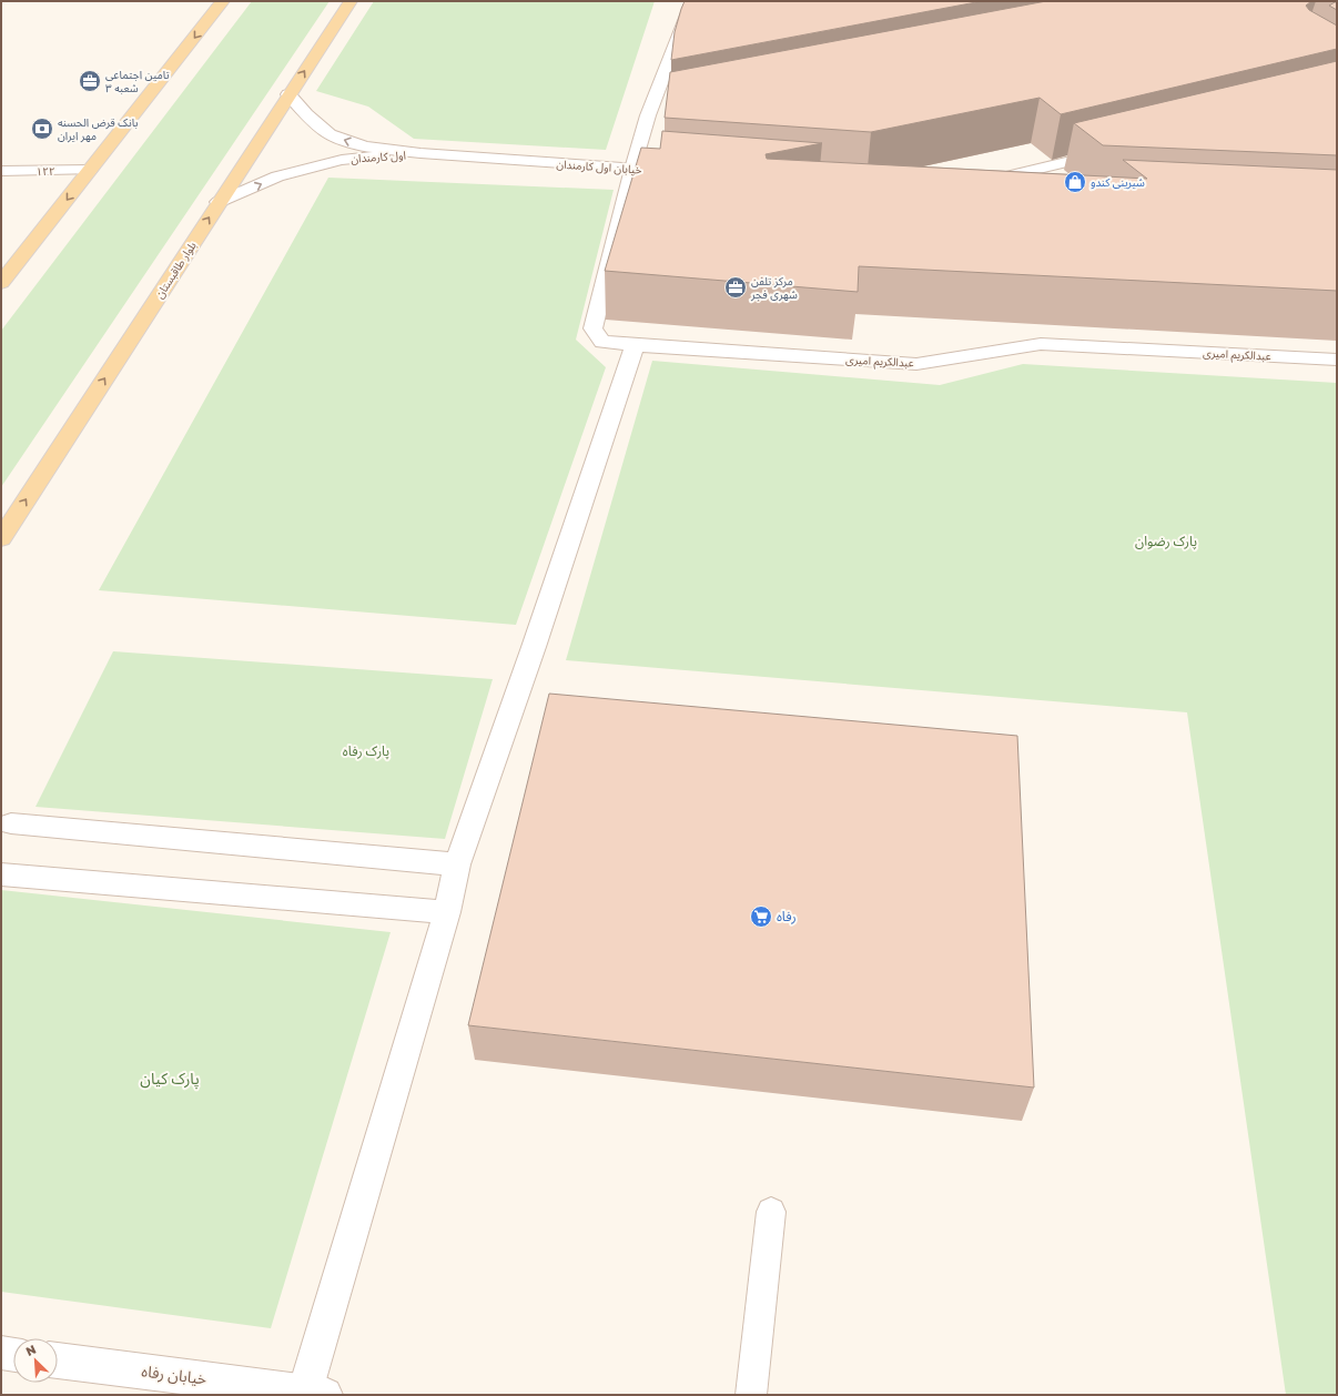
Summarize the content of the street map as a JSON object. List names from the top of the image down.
{
  "streets": {
    "main road": ["بلوار طاقبستان"],
    "street": [
      "اول کارمندان",
      "خیابان اول کارمندان",
      "۱۲۲",
      "عبدالکریم امیری",
      "خیابان رفاه"
    ]
  },
  "crossings": [
    ["اول کارمندان", "خیابان اول کارمندان"],
    ["اول کارمندان", "بلوار طاقبستان"],
    ["خیابان اول کارمندان", "عبدالکریم امیری"]
  ],
  "parks": ["پارک رضوان", "پارک رفاه", "پارک کیان"],
  "places": {
    "office": ["تامین اجتماعی شعبه ۳", "مرکز تلفن شهری فجر"],
    "bank": ["بانک قرض الحسنه مهر ایران"],
    "shop": ["شیرینی کندو"],
    "supermarket": ["رفاه"]
  },
  "north": "top left"
}
